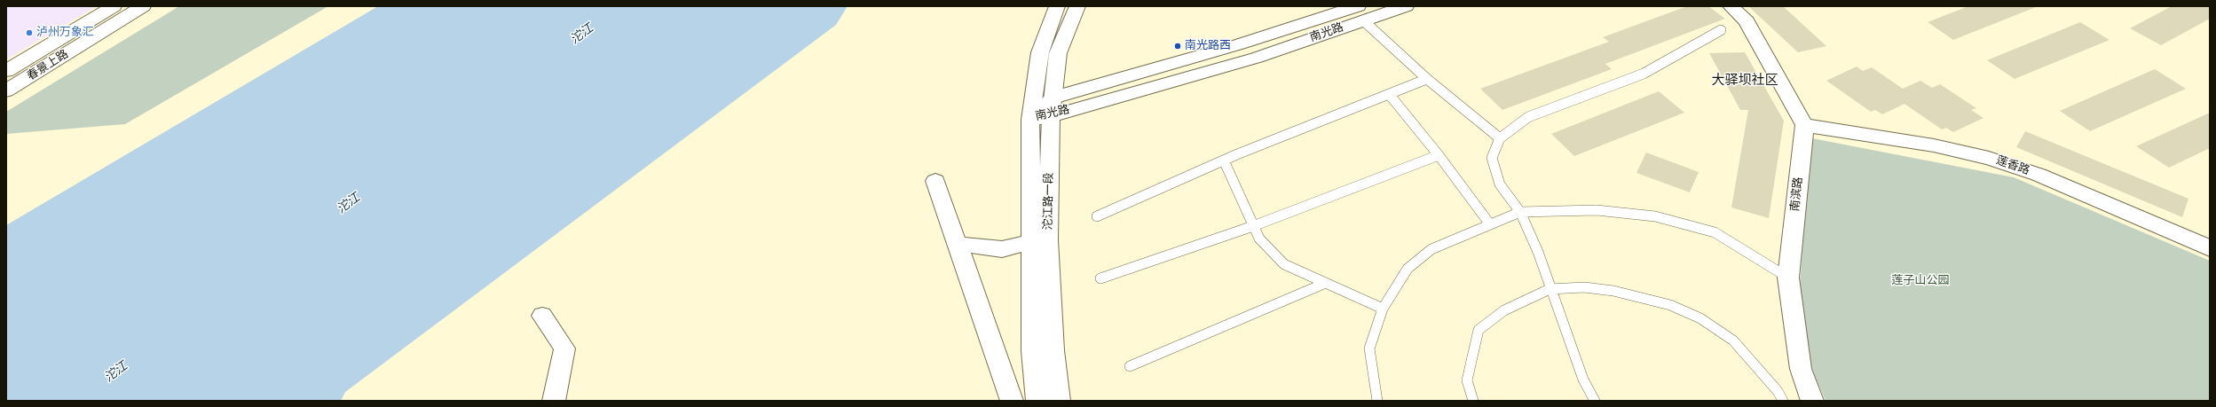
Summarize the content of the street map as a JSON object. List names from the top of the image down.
{
  "streets": {
    "street": [
      "南光路",
      "春景上路",
      "莲香路",
      "南滨路",
      "沱江路一段"
    ]
  },
  "crossings": [
    ["南光路", "沱江路一段"],
    ["莲香路", "南滨路"]
  ],
  "districts": ["大驿坝社区"],
  "water": ["沱江"],
  "parks": ["莲子山公园"],
  "places": ["泸州万象汇", "南光路西"]
}
